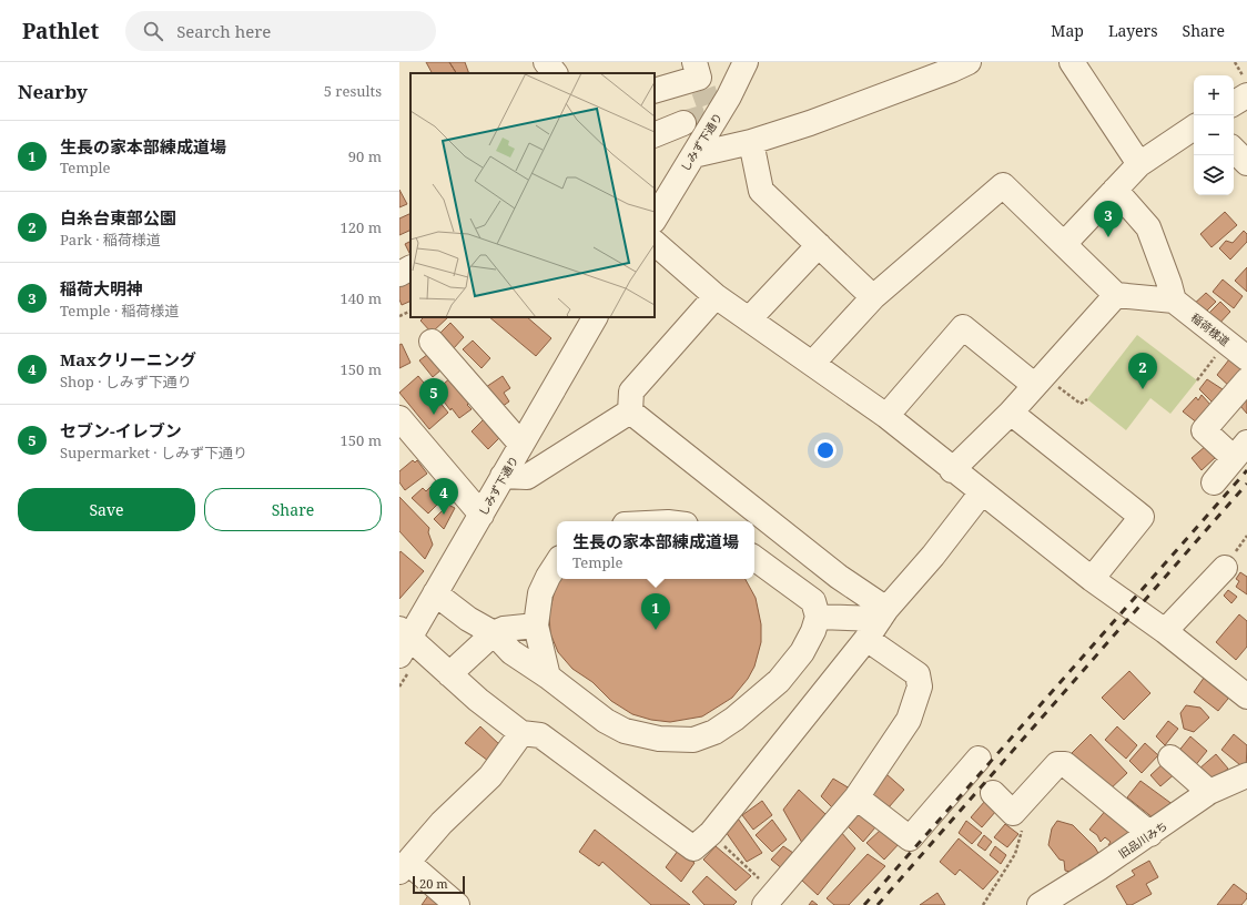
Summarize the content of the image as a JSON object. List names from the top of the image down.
{
  "streets": {
    "street": ["しみず下通り", "稲荷様道", "旧品川みち"]
  },
  "scale_bar": "20 m",
  "page": {
    "header": "Pathlet",
    "search": "Search here",
    "nav": ["Map", "Layers", "Share"],
    "heading": ["Nearby", "5 results"],
    "map_buttons": ["+", "−"],
    "list": [
      {
        "mark": "1",
        "name": "生長の家本部練成道場",
        "note": "Temple",
        "value": "90 m"
      },
      {
        "mark": "2",
        "name": "白糸台東部公園",
        "note": "Park · 稲荷様道",
        "value": "120 m"
      },
      {
        "mark": "3",
        "name": "稲荷大明神",
        "note": "Temple · 稲荷様道",
        "value": "140 m"
      },
      {
        "mark": "4",
        "name": "Maxクリーニング",
        "note": "Shop · しみず下通り",
        "value": "150 m"
      },
      {
        "mark": "5",
        "name": "セブン-イレブン",
        "note": "Supermarket · しみず下通り",
        "value": "150 m"
      }
    ],
    "pins": [
      "3",
      "2",
      "5",
      "4",
      "1"
    ],
    "buttons": ["Save", "Share"],
    "popup": ["生長の家本部練成道場", "Temple"],
    "scale": "20 m"
  }
}
